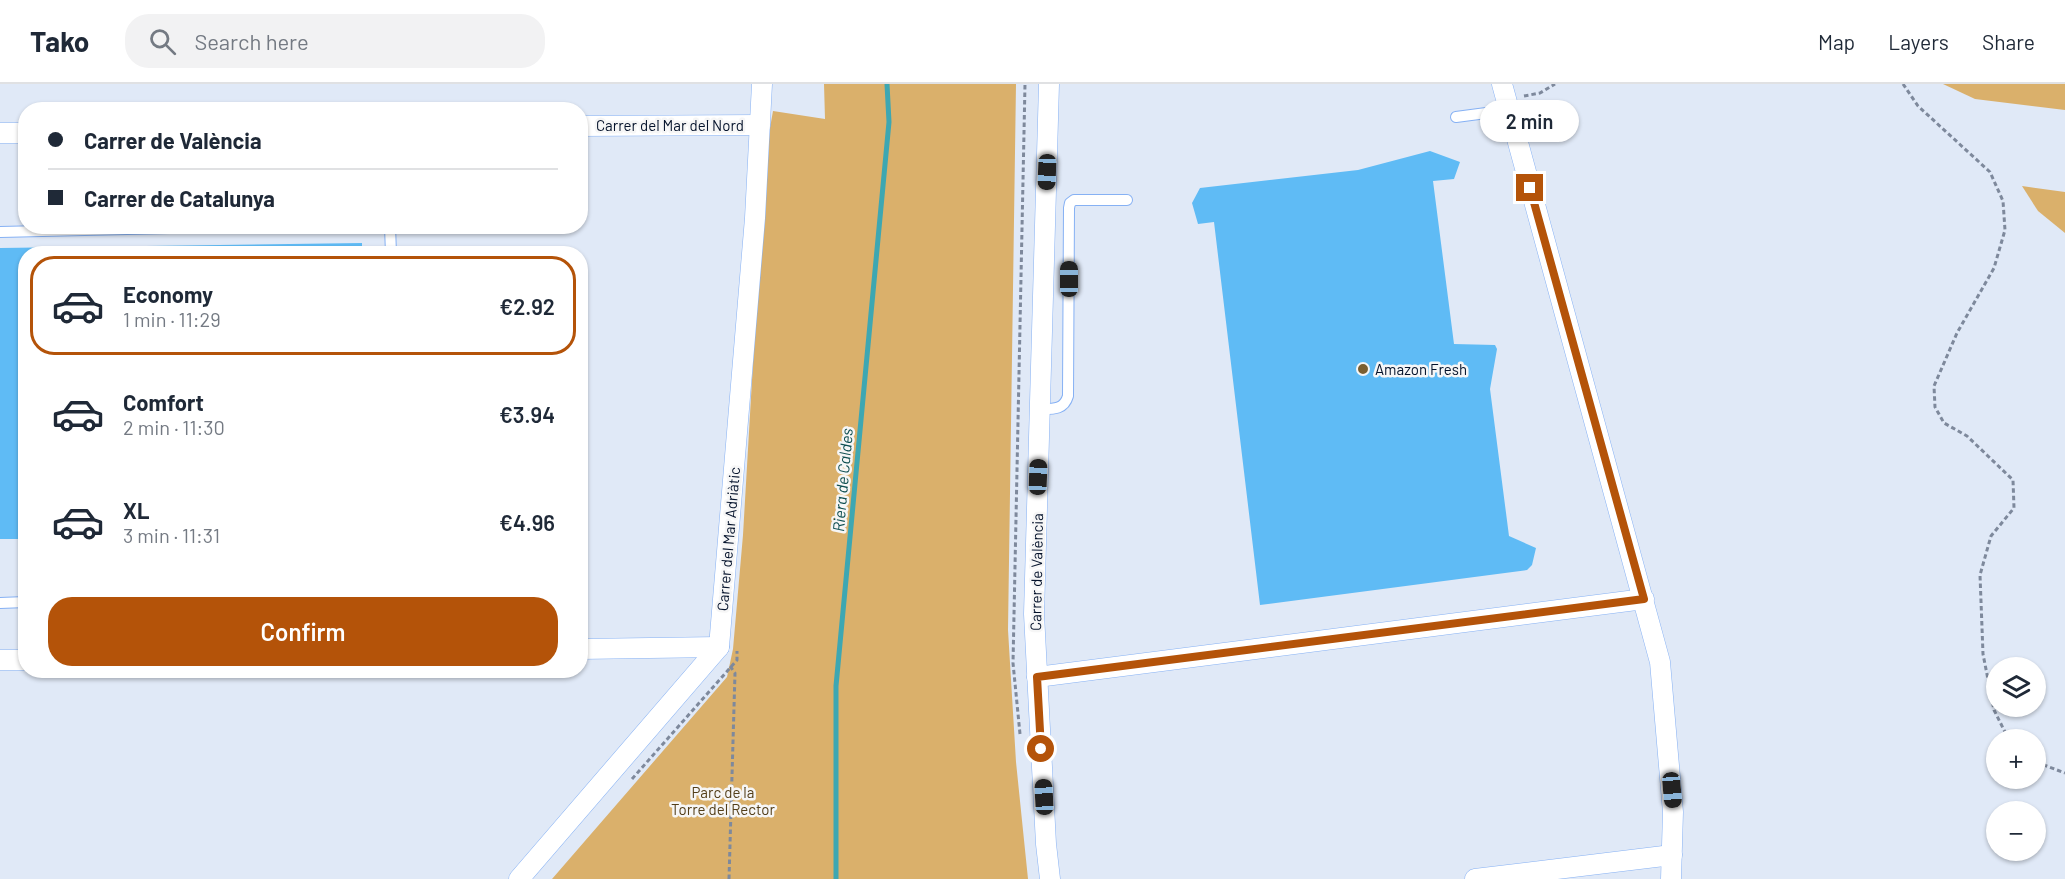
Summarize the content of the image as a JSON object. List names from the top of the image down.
{
  "streets": {
    "street": ["Carrer del Mar del Nord", "Carrer del Mar Adriàtic", "Carrer de València"]
  },
  "crossings": [
    ["Carrer del Mar del Nord", "Carrer del Mar Adriàtic"]
  ],
  "water": ["Riera de Caldes"],
  "parks": ["Parc de la Torre del Rector"],
  "places": ["Amazon Fresh"],
  "page": {
    "header": "Tako",
    "search": "Search here",
    "nav": ["Map", "Layers", "Share"],
    "bubble": "2 min",
    "banner": ["Carrer de València", "Carrer de Catalunya"],
    "list": [
      {
        "name": "Economy",
        "note": "1 min · 11:29",
        "value": "€2.92"
      },
      {
        "name": "Comfort",
        "note": "2 min · 11:30",
        "value": "€3.94"
      },
      {
        "name": "XL",
        "note": "3 min · 11:31",
        "value": "€4.96"
      }
    ],
    "buttons": "Confirm",
    "map_buttons": ["+", "−"]
  }
}
